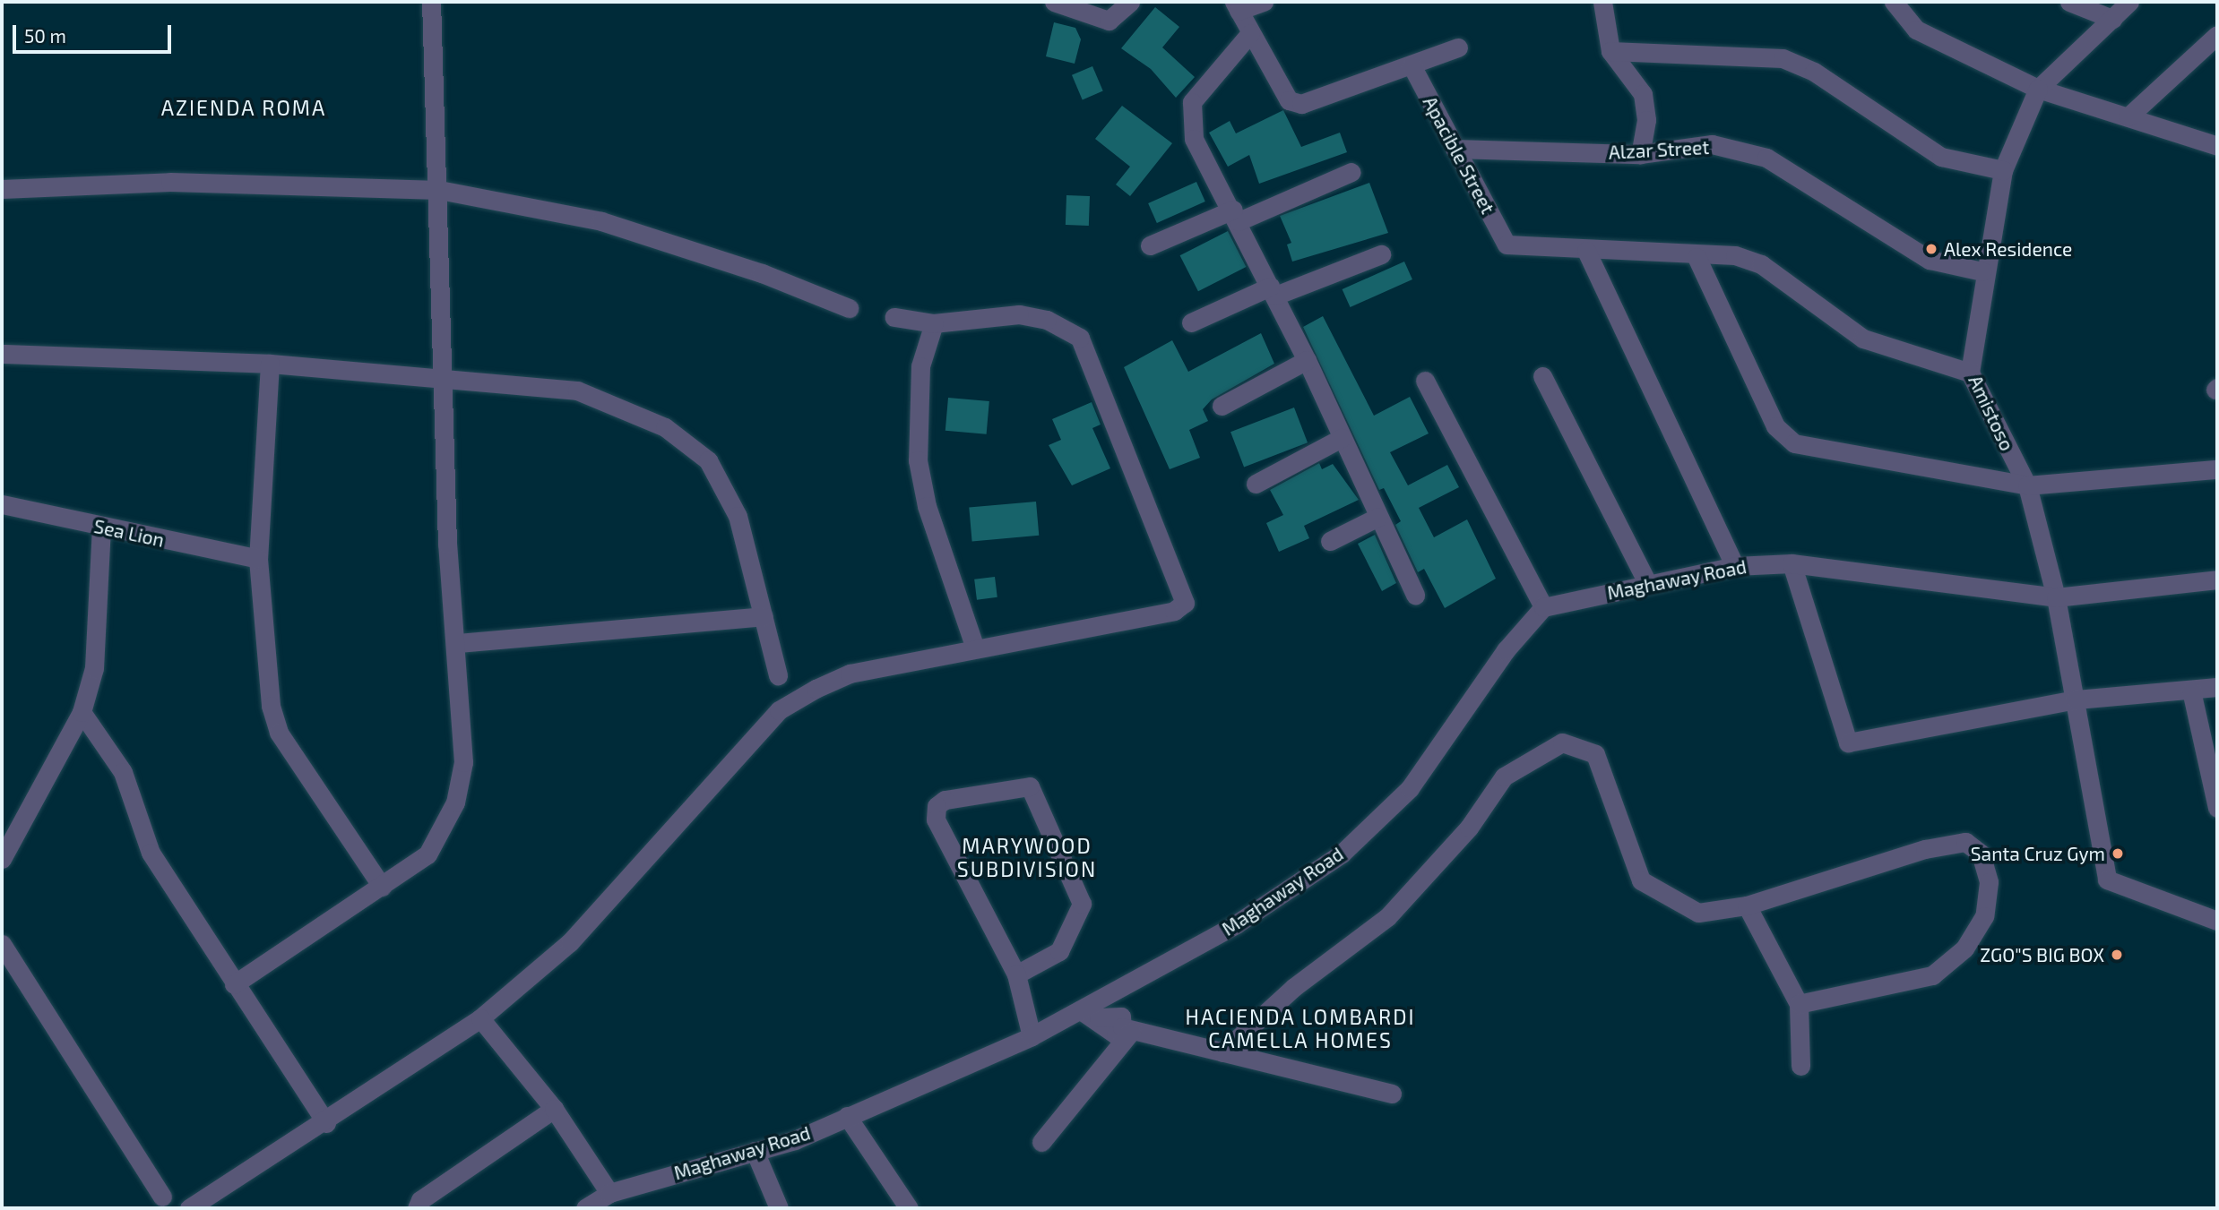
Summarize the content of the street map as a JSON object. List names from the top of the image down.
{
  "streets": {
    "street": [
      "Alzar Street",
      "Apacible Street",
      "Amistoso",
      "Sea Lion",
      "Maghaway Road"
    ]
  },
  "crossings": [
    ["Alzar Street", "Apacible Street"],
    ["Alzar Street", "Amistoso"],
    ["Amistoso", "Maghaway Road"]
  ],
  "districts": ["AZIENDA ROMA", "MARYWOOD SUBDIVISION", "HACIENDA LOMBARDI CAMELLA HOMES"],
  "places": ["Alex Residence", "Santa Cruz Gym", "ZGO\"S BIG BOX"],
  "scale_bar": "50 m"
}
